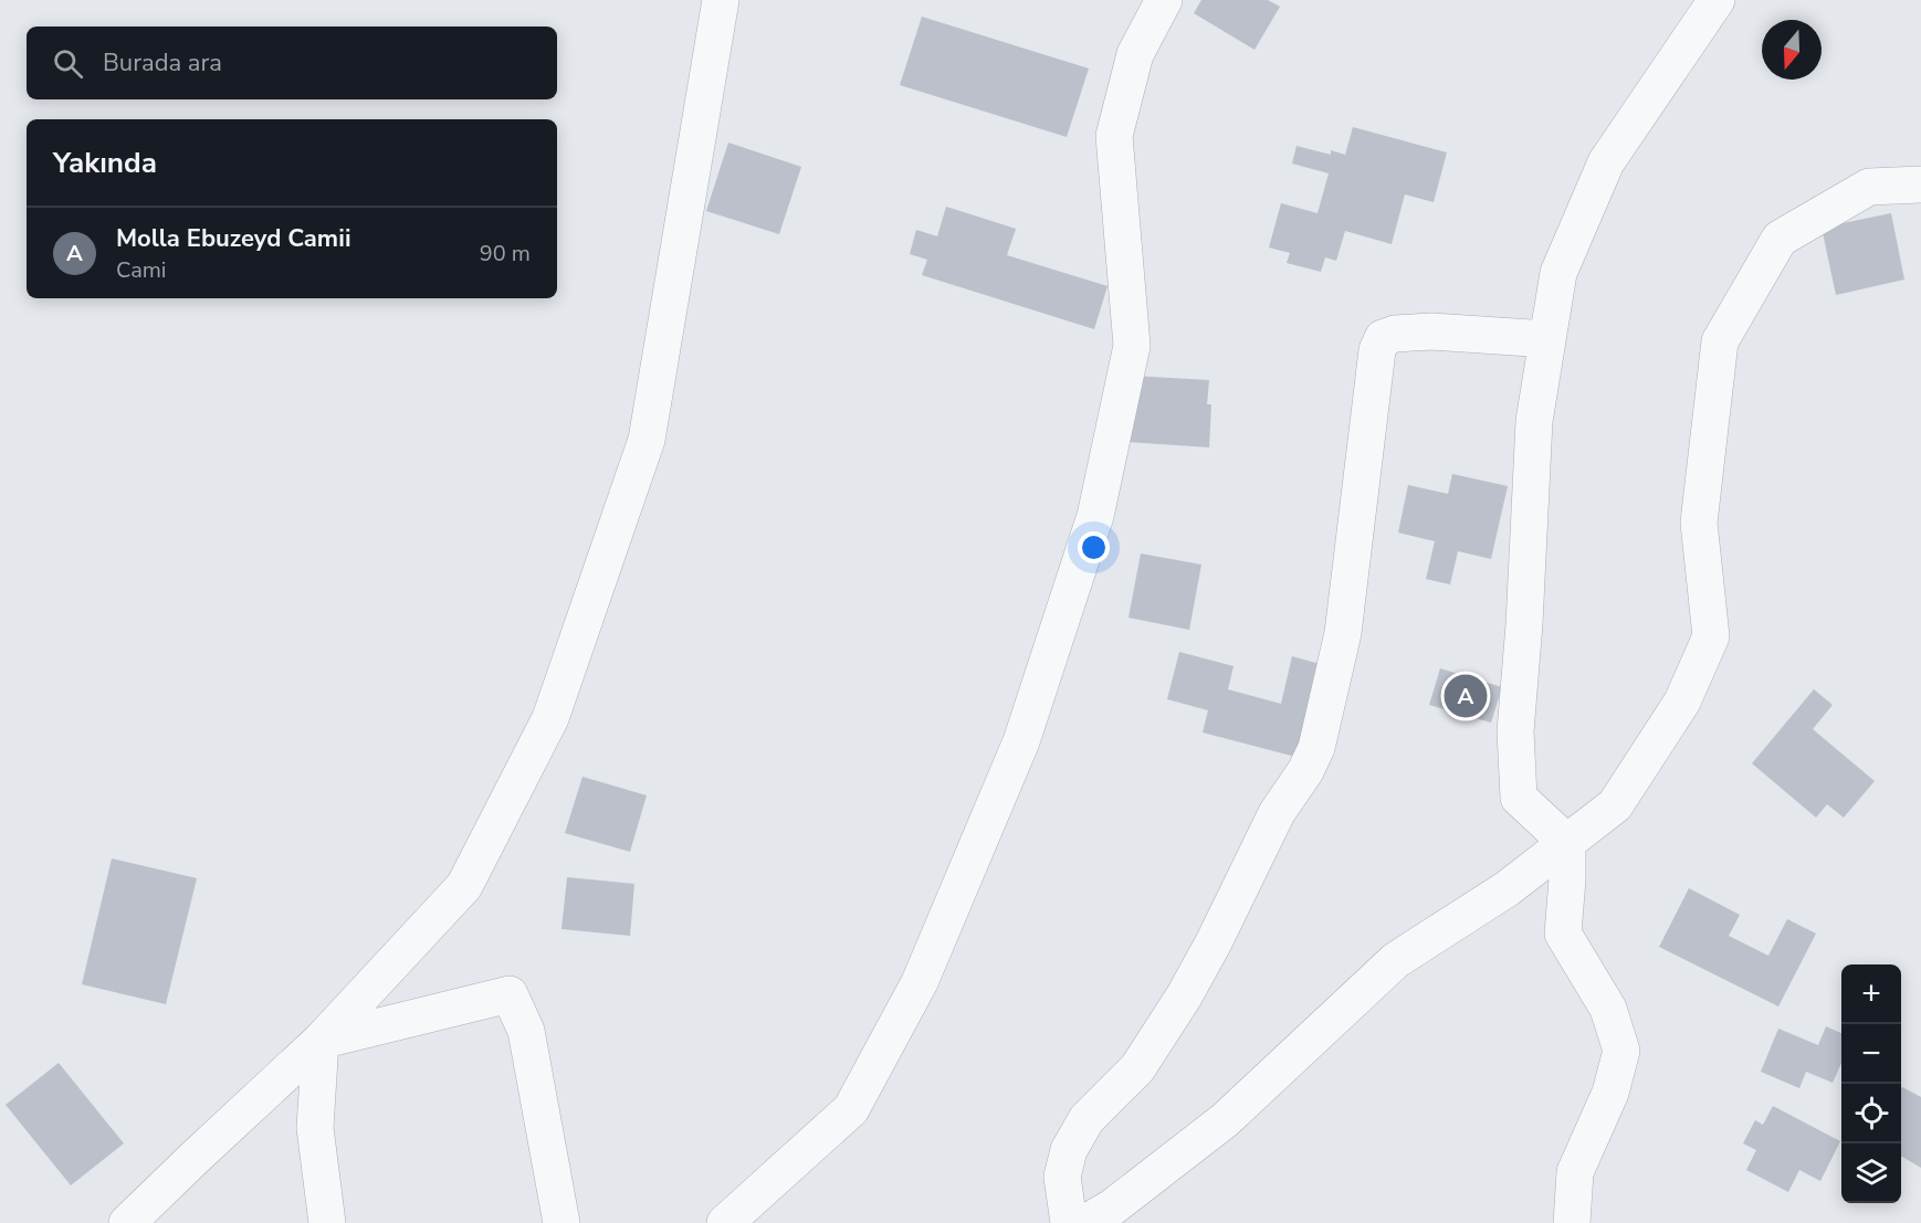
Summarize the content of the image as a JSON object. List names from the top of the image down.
{
  "north": "bottom",
  "page": {
    "search": "Burada ara",
    "heading": "Yakında",
    "list": [
      {
        "mark": "A",
        "name": "Molla Ebuzeyd Camii",
        "note": "Cami",
        "value": "90 m"
      }
    ],
    "pins": "A",
    "map_buttons": ["+", "−"]
  }
}
